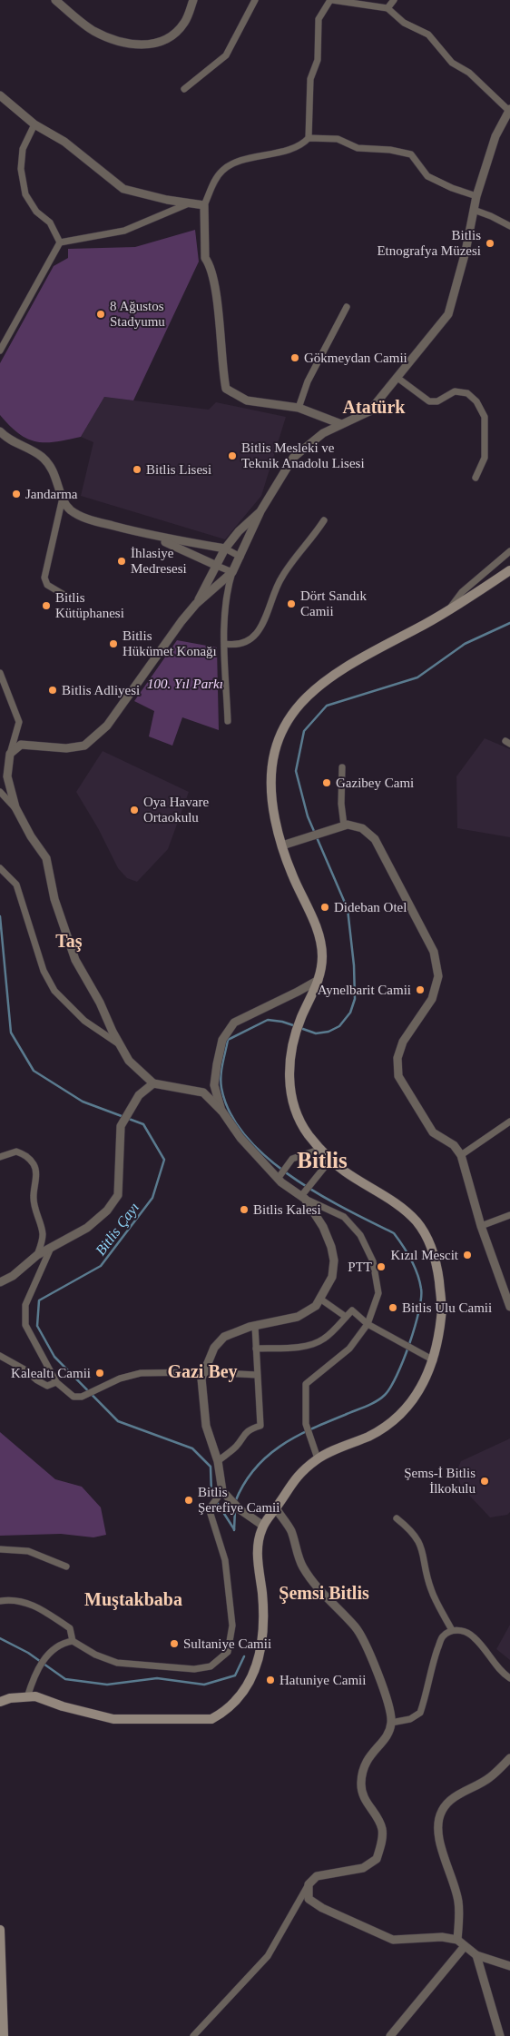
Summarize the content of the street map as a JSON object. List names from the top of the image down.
{
  "districts": [
    "Atatürk",
    "Taş",
    "Bitlis",
    "Gazi Bey",
    "Şemsi Bitlis",
    "Muştakbaba"
  ],
  "water": ["Bitlis Çayı"],
  "parks": ["100. Yıl Parkı"],
  "places": [
    "Bitlis Etnografya Müzesi",
    "8 Ağustos Stadyumu",
    "Gökmeydan Camii",
    "Bitlis Mesleki ve Teknik Anadolu Lisesi",
    "Bitlis Lisesi",
    "Jandarma",
    "İhlasiye Medresesi",
    "Dört Sandık Camii",
    "Bitlis Kütüphanesi",
    "Bitlis Hükümet Konağı",
    "Bitlis Adliyesi",
    "Gazibey Cami",
    "Oya Havare Ortaokulu",
    "Dideban Otel",
    "Aynelbarit Camii",
    "Bitlis Kalesi",
    "Kızıl Mescit",
    "PTT",
    "Bitlis Ulu Camii",
    "Kalealtı Camii",
    "Şems-İ Bitlis İlkokulu",
    "Bitlis Şerefiye Camii",
    "Sultaniye Camii",
    "Hatuniye Camii"
  ]
}
